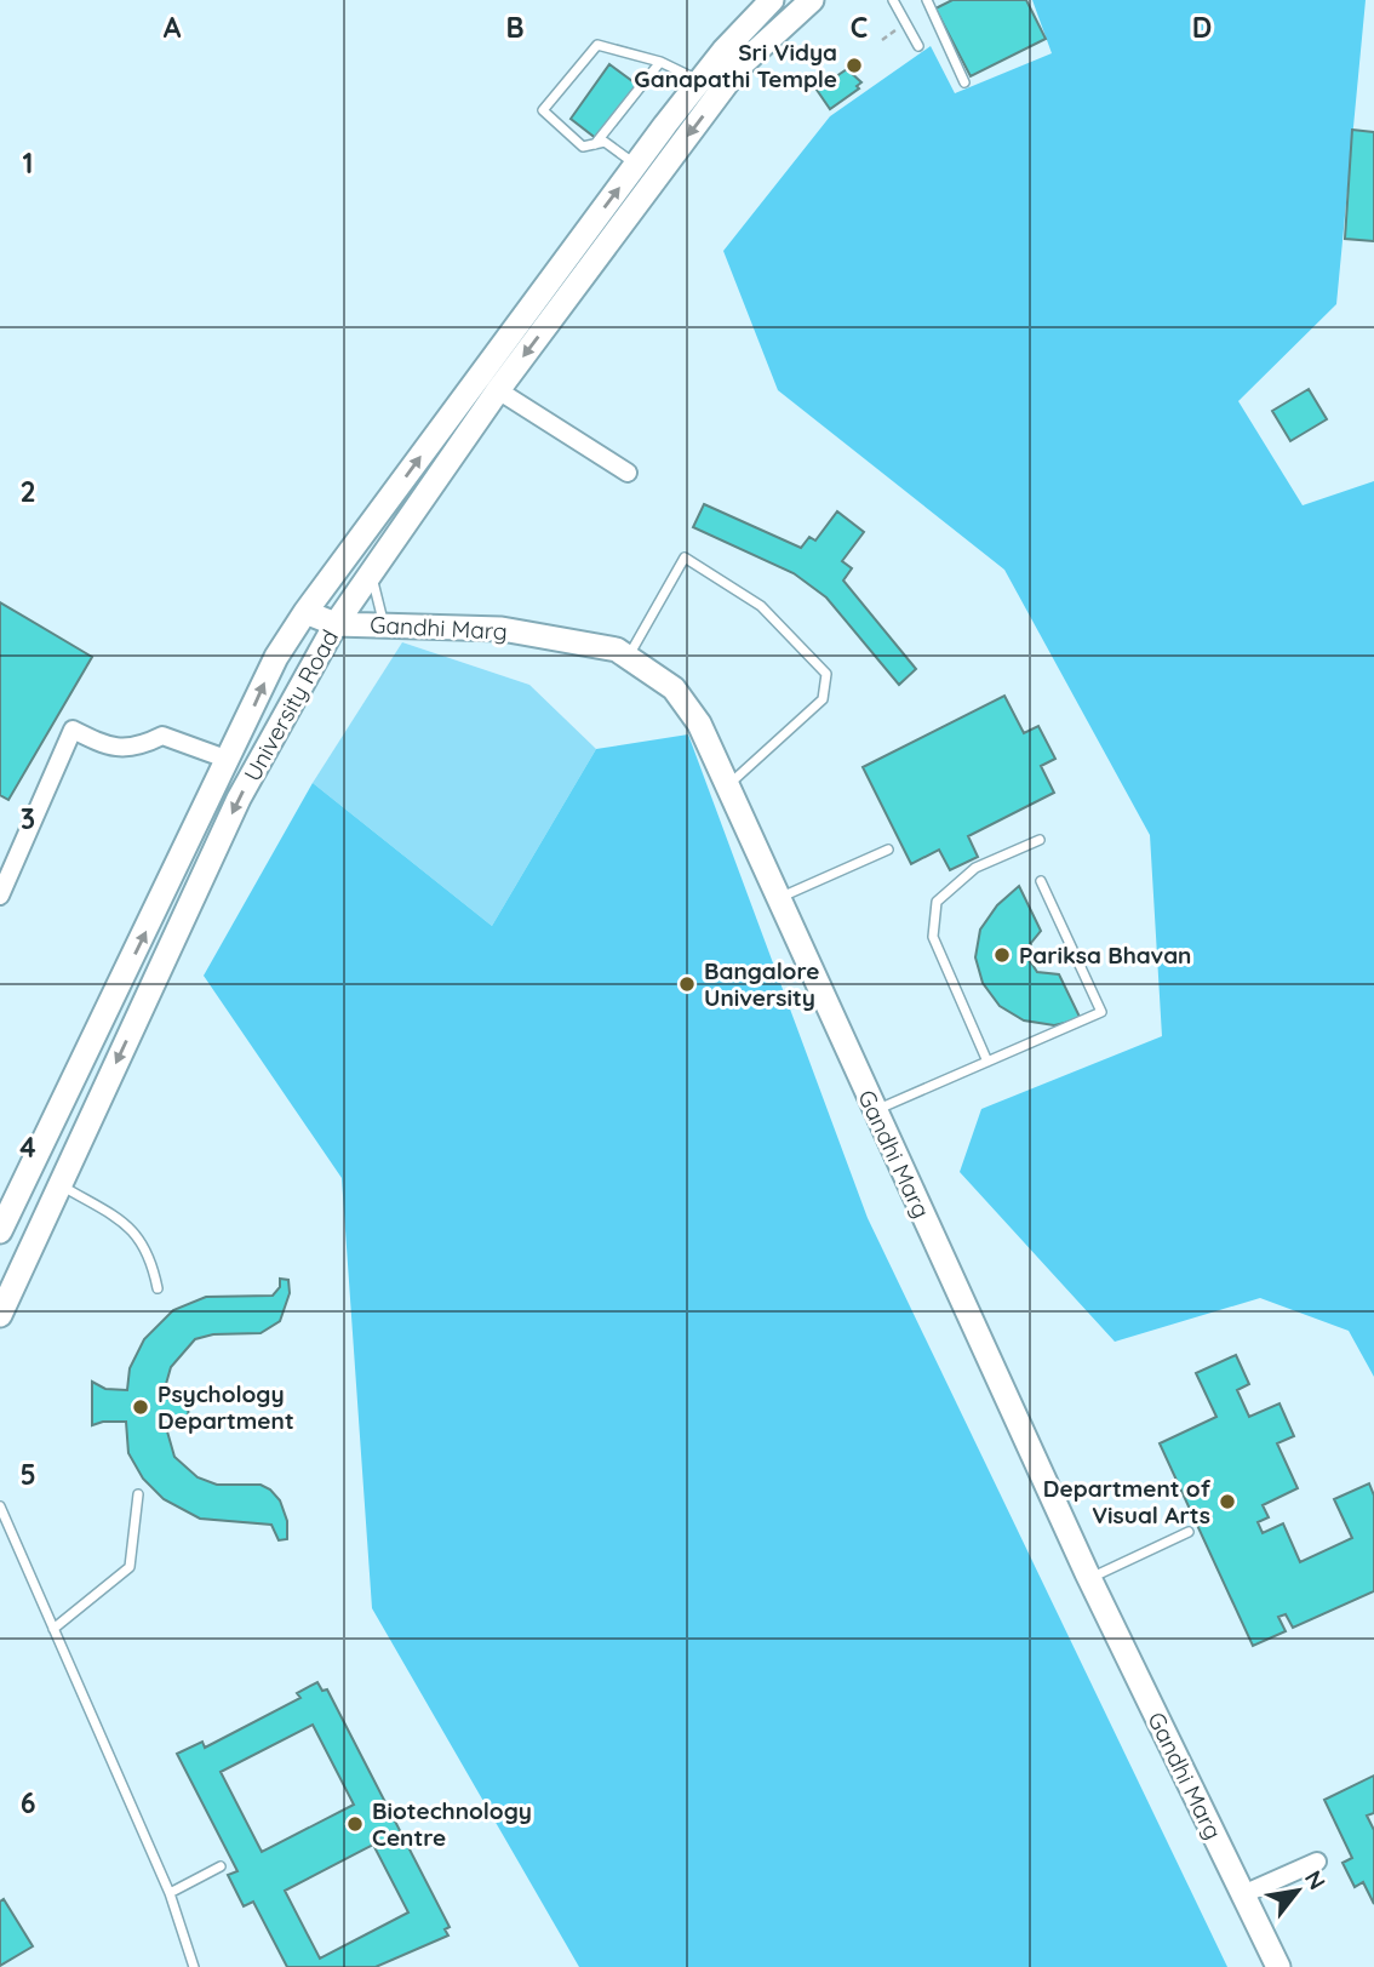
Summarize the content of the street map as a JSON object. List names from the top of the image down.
{
  "streets": {
    "main road": ["Gandhi Marg", "University Road"]
  },
  "crossings": [
    ["Gandhi Marg", "University Road"]
  ],
  "places": [
    "Sri Vidya Ganapathi Temple",
    "Pariksa Bhavan",
    "Bangalore University",
    "Psychology Department",
    "Department of Visual Arts",
    "Biotechnology Centre"
  ],
  "north": "top right",
  "grid": {
    "columns": [
      "A",
      "B",
      "C",
      "D"
    ],
    "rows": [
      "1",
      "2",
      "3",
      "4",
      "5",
      "6"
    ]
  }
}
